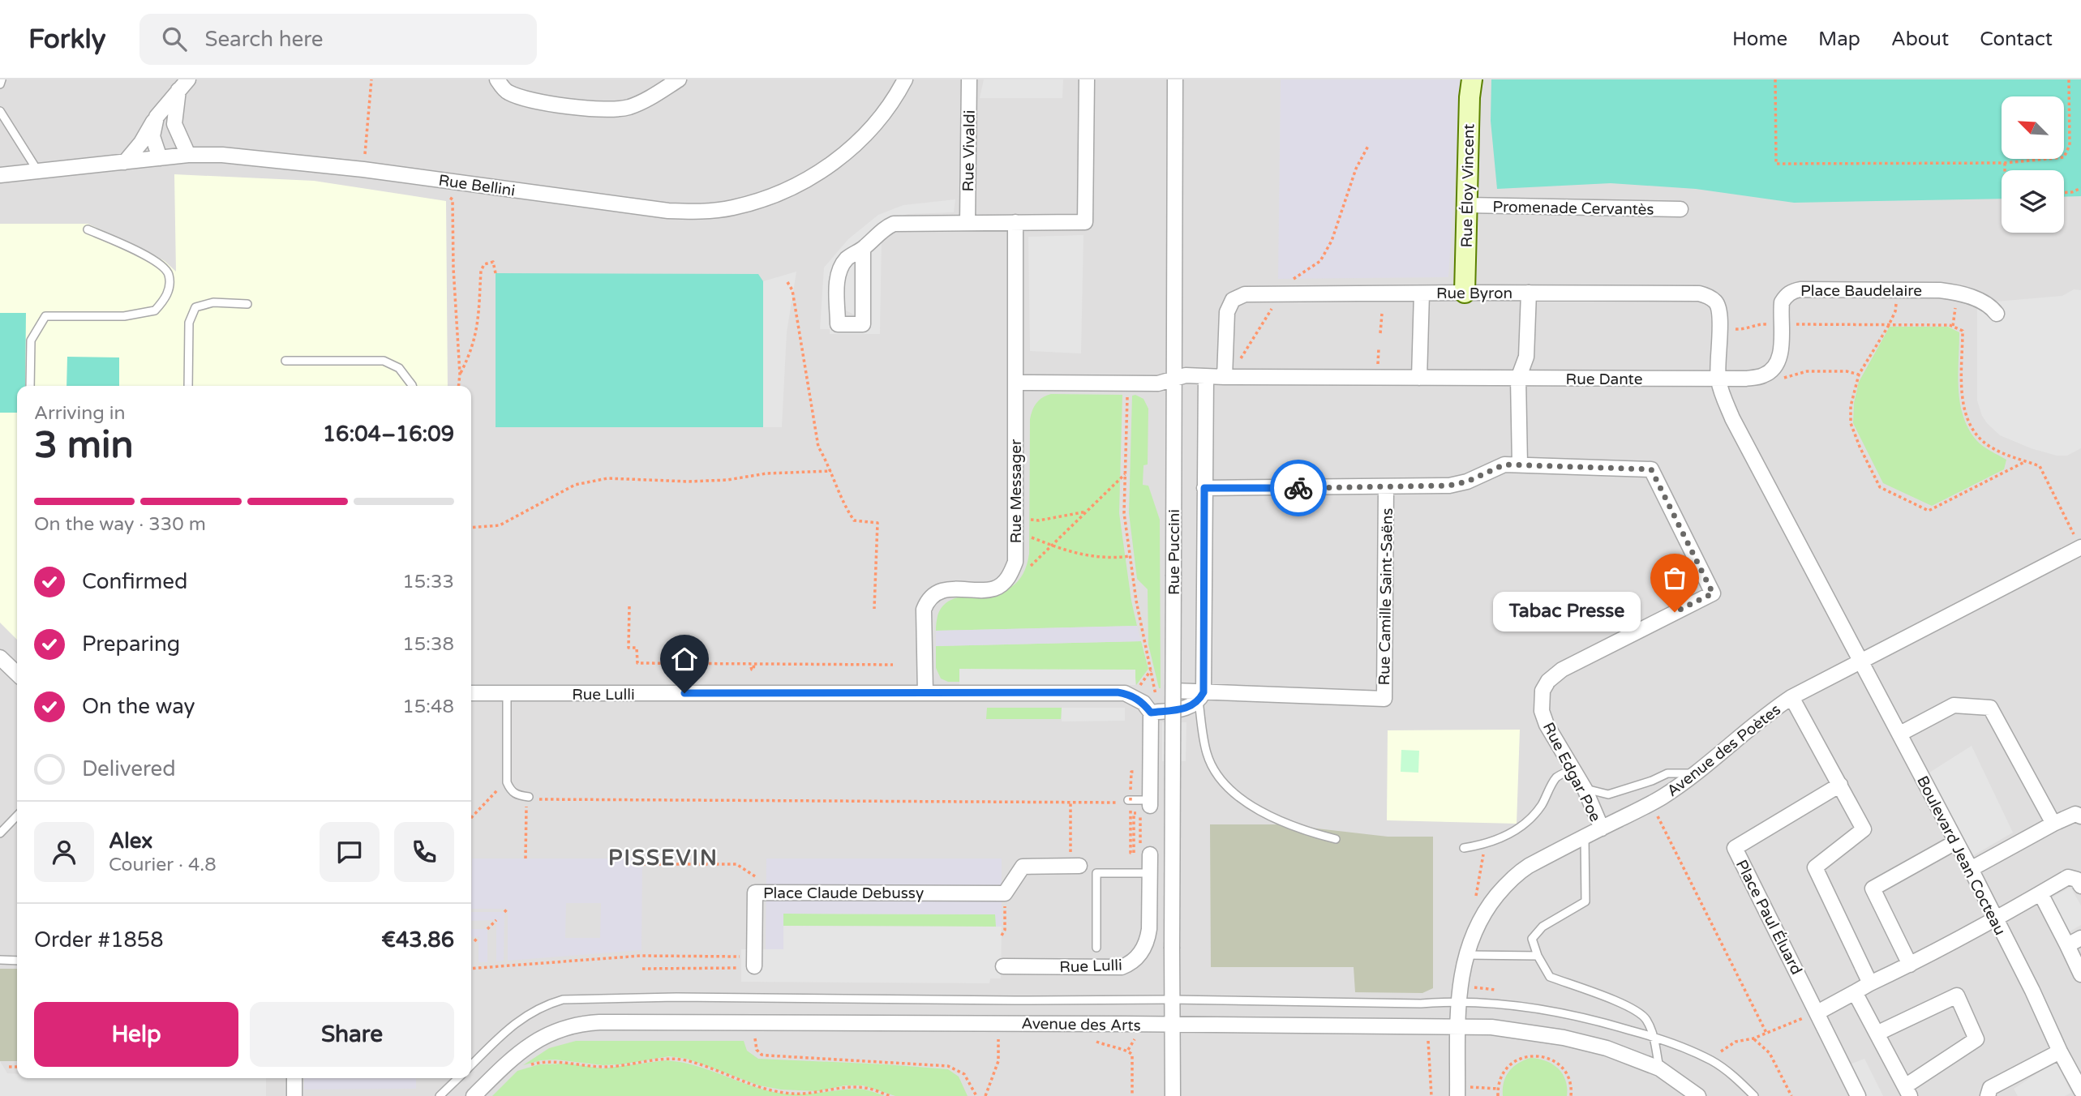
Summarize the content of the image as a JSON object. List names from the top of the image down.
{
  "streets": {
    "street": [
      "Rue Vivaldi",
      "Rue Bellini",
      "Rue Éloy Vincent",
      "Promenade Cervantès",
      "Place Baudelaire",
      "Rue Byron",
      "Rue Dante",
      "Rue Messager",
      "Rue Puccini",
      "Rue Camille Saint-Saëns",
      "Rue Lulli",
      "Avenue des Poètes",
      "Rue Edgar Poe",
      "Boulevard Jean Cocteau",
      "Place Claude Debussy",
      "Place Paul Éluard",
      "Avenue des Arts"
    ]
  },
  "crossings": [
    ["Rue Éloy Vincent", "Promenade Cervantès"],
    ["Rue Éloy Vincent", "Rue Byron"],
    ["Rue Byron", "Rue Dante"],
    ["Rue Dante", "Rue Messager"],
    ["Rue Dante", "Rue Puccini"],
    ["Rue Puccini", "Rue Camille Saint-Saëns"],
    ["Rue Puccini", "Avenue des Arts"],
    ["Avenue des Poètes", "Rue Edgar Poe"],
    ["Avenue des Poètes", "Boulevard Jean Cocteau"],
    ["Avenue des Poètes", "Avenue des Arts"]
  ],
  "districts": ["PISSEVIN"],
  "places": ["Tabac Presse"],
  "north": "top left",
  "page": {
    "header": "Forkly",
    "search": "Search here",
    "nav": [
      "Home",
      "Map",
      "About",
      "Contact"
    ],
    "heading": ["3 min", "Arriving in", "16:04–16:09"],
    "panel": [
      "Alex",
      "Courier · 4.8",
      "Order #1858",
      "€43.86"
    ],
    "bar": "On the way · 330 m",
    "list": [
      ["Confirmed", "15:33"],
      ["Preparing", "15:38"],
      ["On the way", "15:48"],
      "Delivered"
    ],
    "bubble": "Tabac Presse",
    "buttons": ["Help", "Share"]
  }
}
